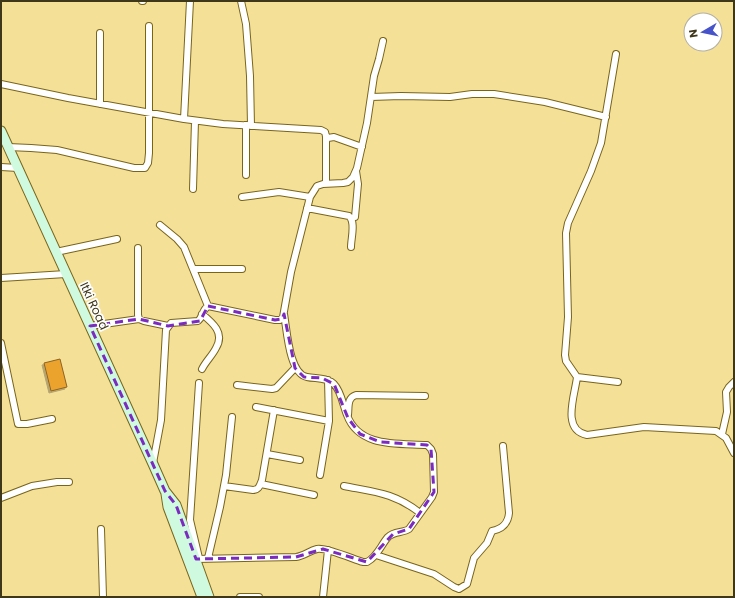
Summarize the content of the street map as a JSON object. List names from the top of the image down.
{
  "streets": {
    "street": ["Itki Road"]
  },
  "north": "left"
}
